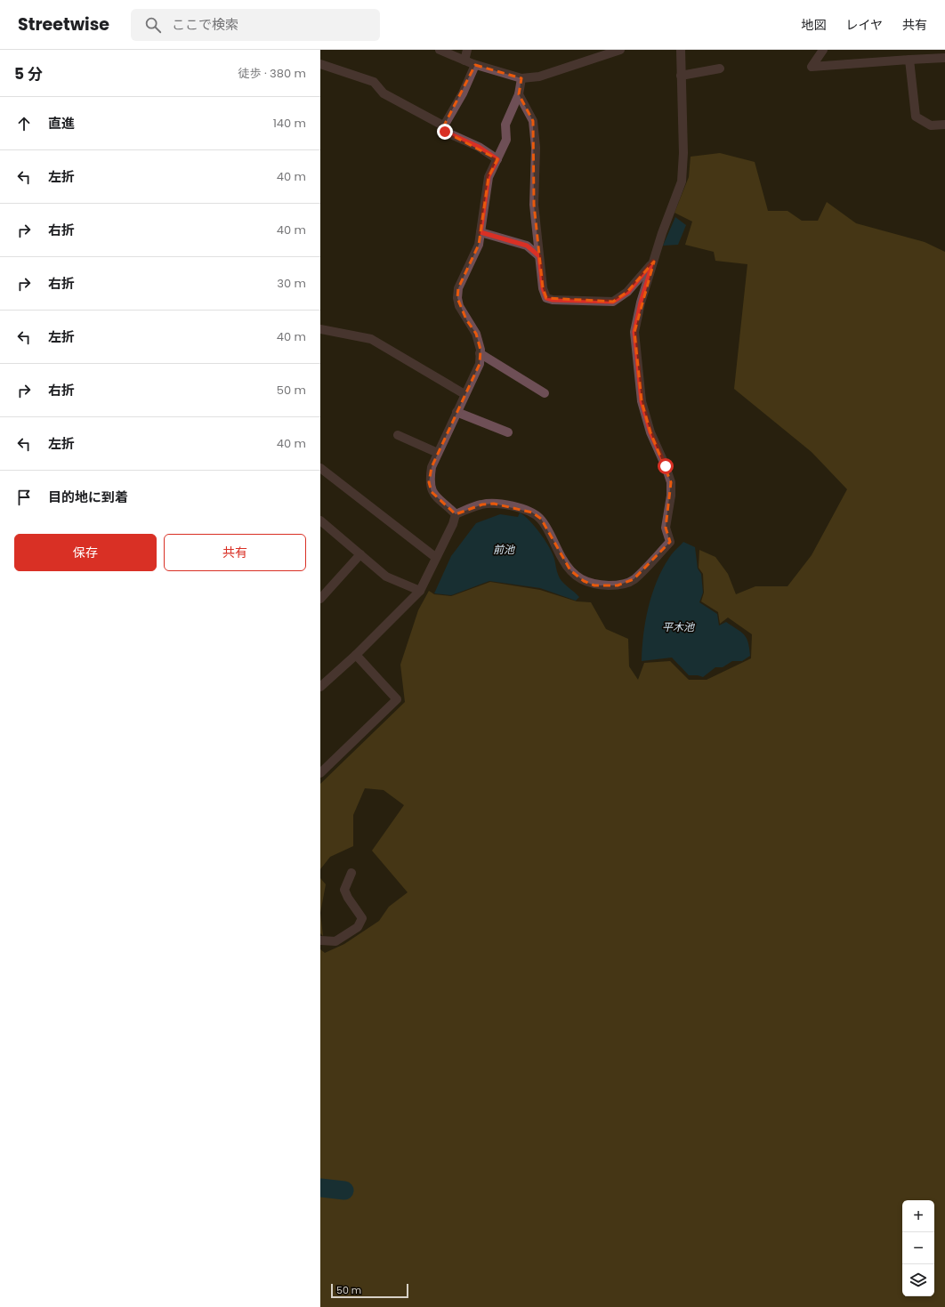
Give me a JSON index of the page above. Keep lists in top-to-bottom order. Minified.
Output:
{"water":["前池","平木池"],"scale_bar":"50 m","page":{"header":"Streetwise","search":"ここで検索","nav":["地図","レイヤ","共有"],"heading":["5 分","徒歩 · 380 m"],"list":[["直進","140 m"],["左折","40 m"],["右折","40 m"],["右折","30 m"],["左折","40 m"],["右折","50 m"],["左折","40 m"],"目的地に到着"],"buttons":["保存","共有"],"map_buttons":["+","−"],"scale":"50 m"}}
